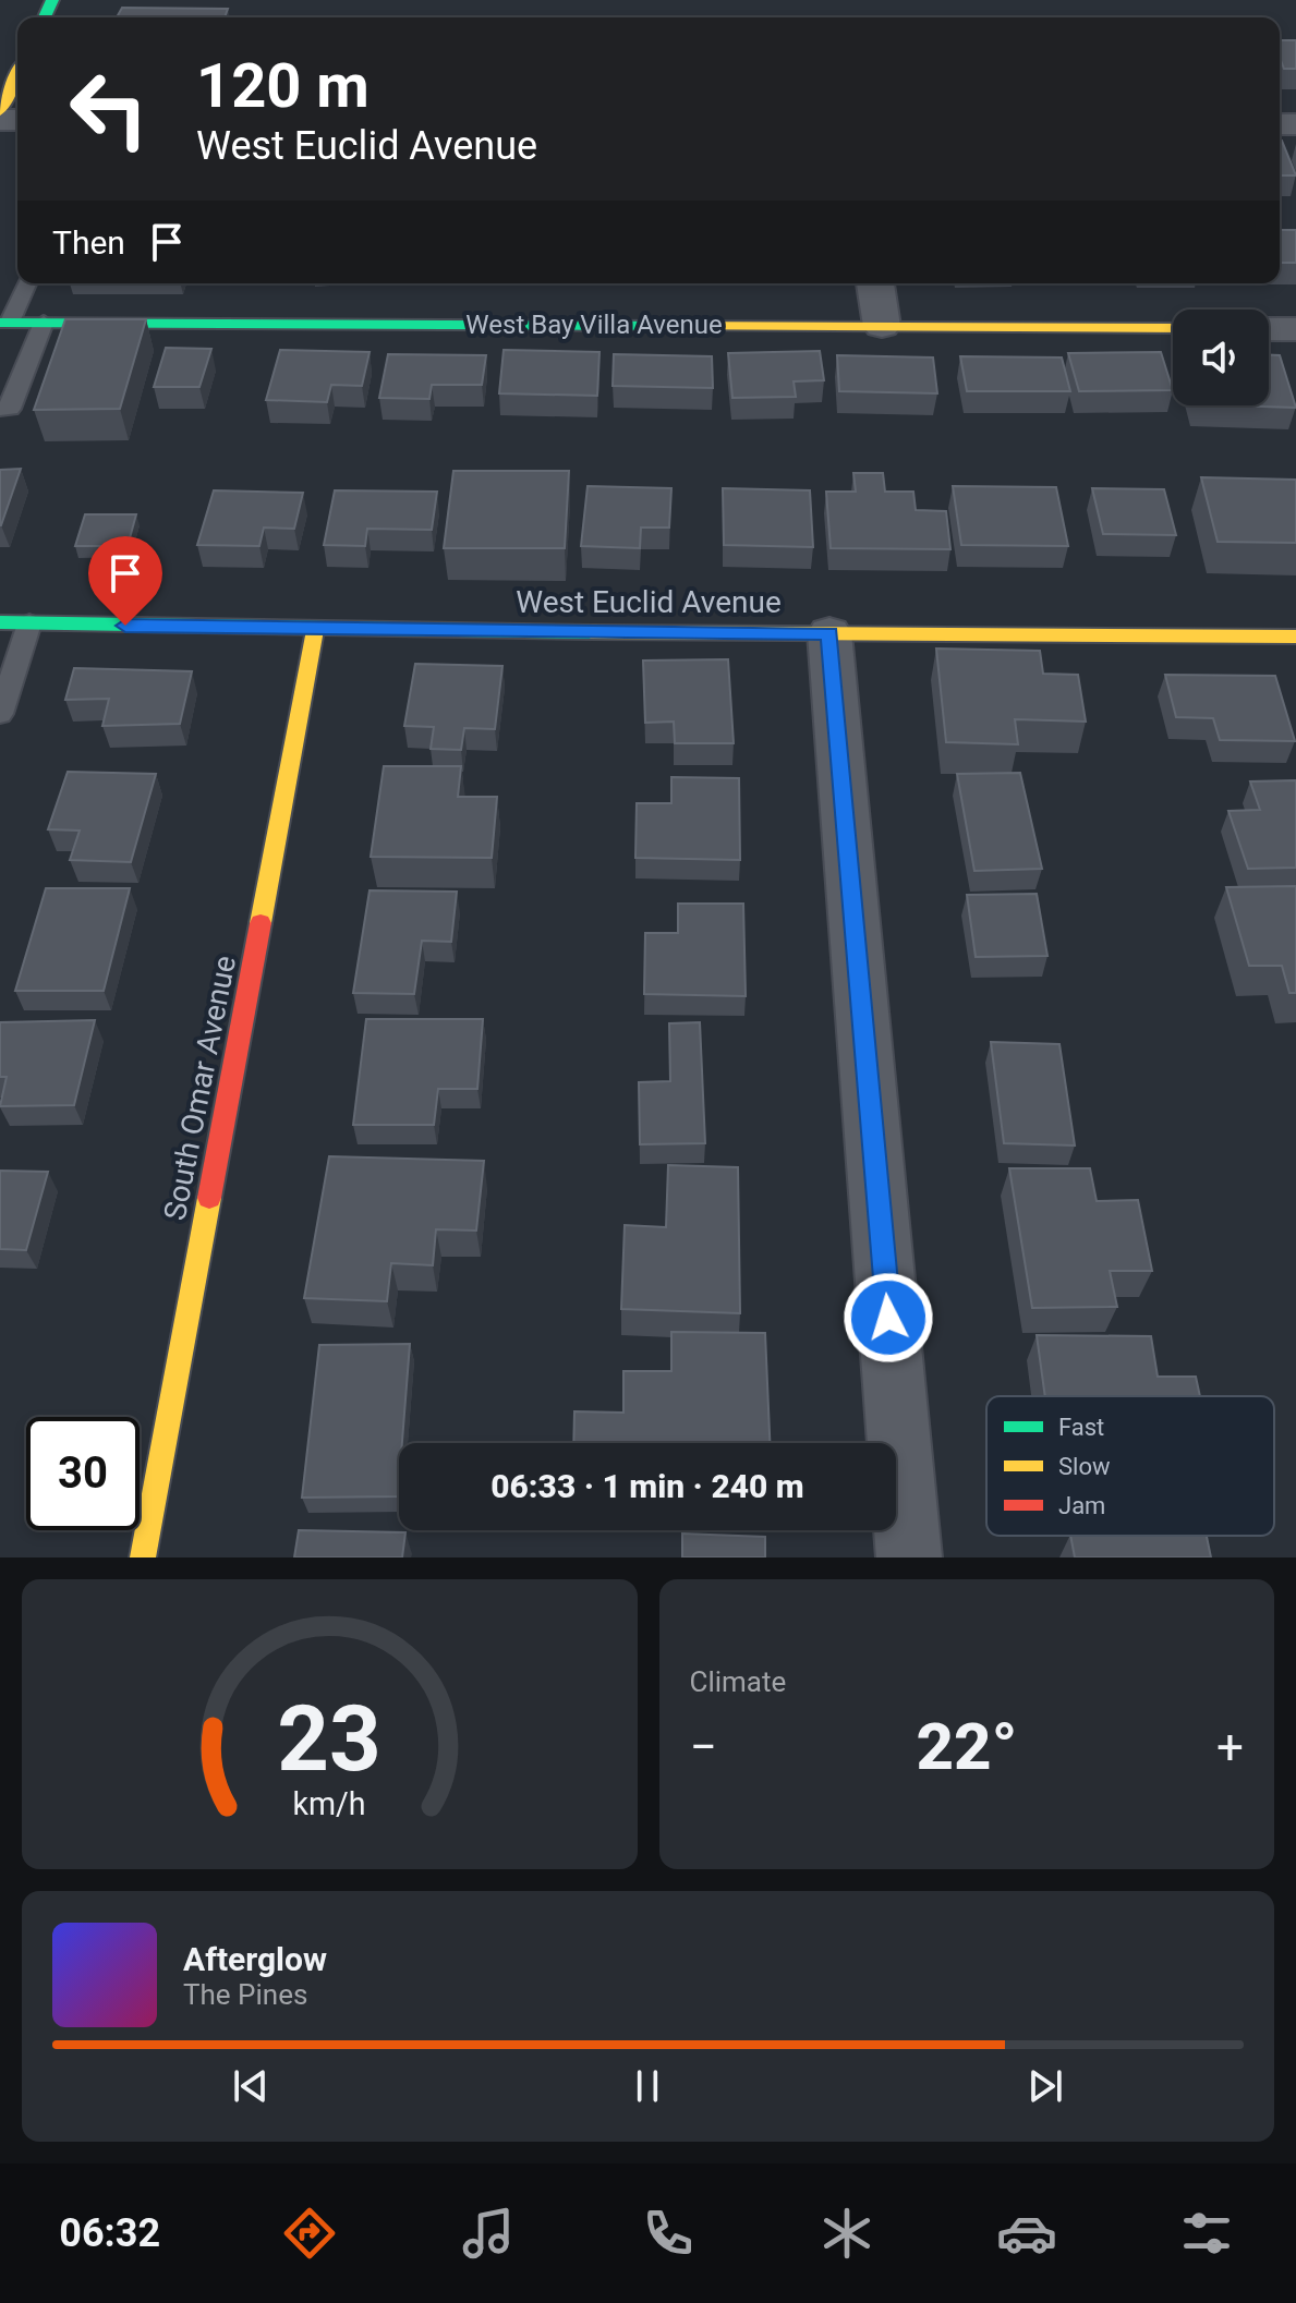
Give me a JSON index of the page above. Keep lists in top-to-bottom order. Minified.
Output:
{"streets":{"street":["West Bay Villa Avenue","West Euclid Avenue","South Omar Avenue"]},"crossings":[["West Euclid Avenue","South Omar Avenue"]],"legend":["Fast","Slow","Jam"],"page":{"turn":["120 m","West Euclid Avenue"],"then":"Then","limit":"30","trip":"06:33 · 1 min · 240 m","tile":"Climate","heat":["−","22°","+"],"song":["Afterglow","The Pines"],"tabs":"06:32","gauge":["23","km/h"]}}
